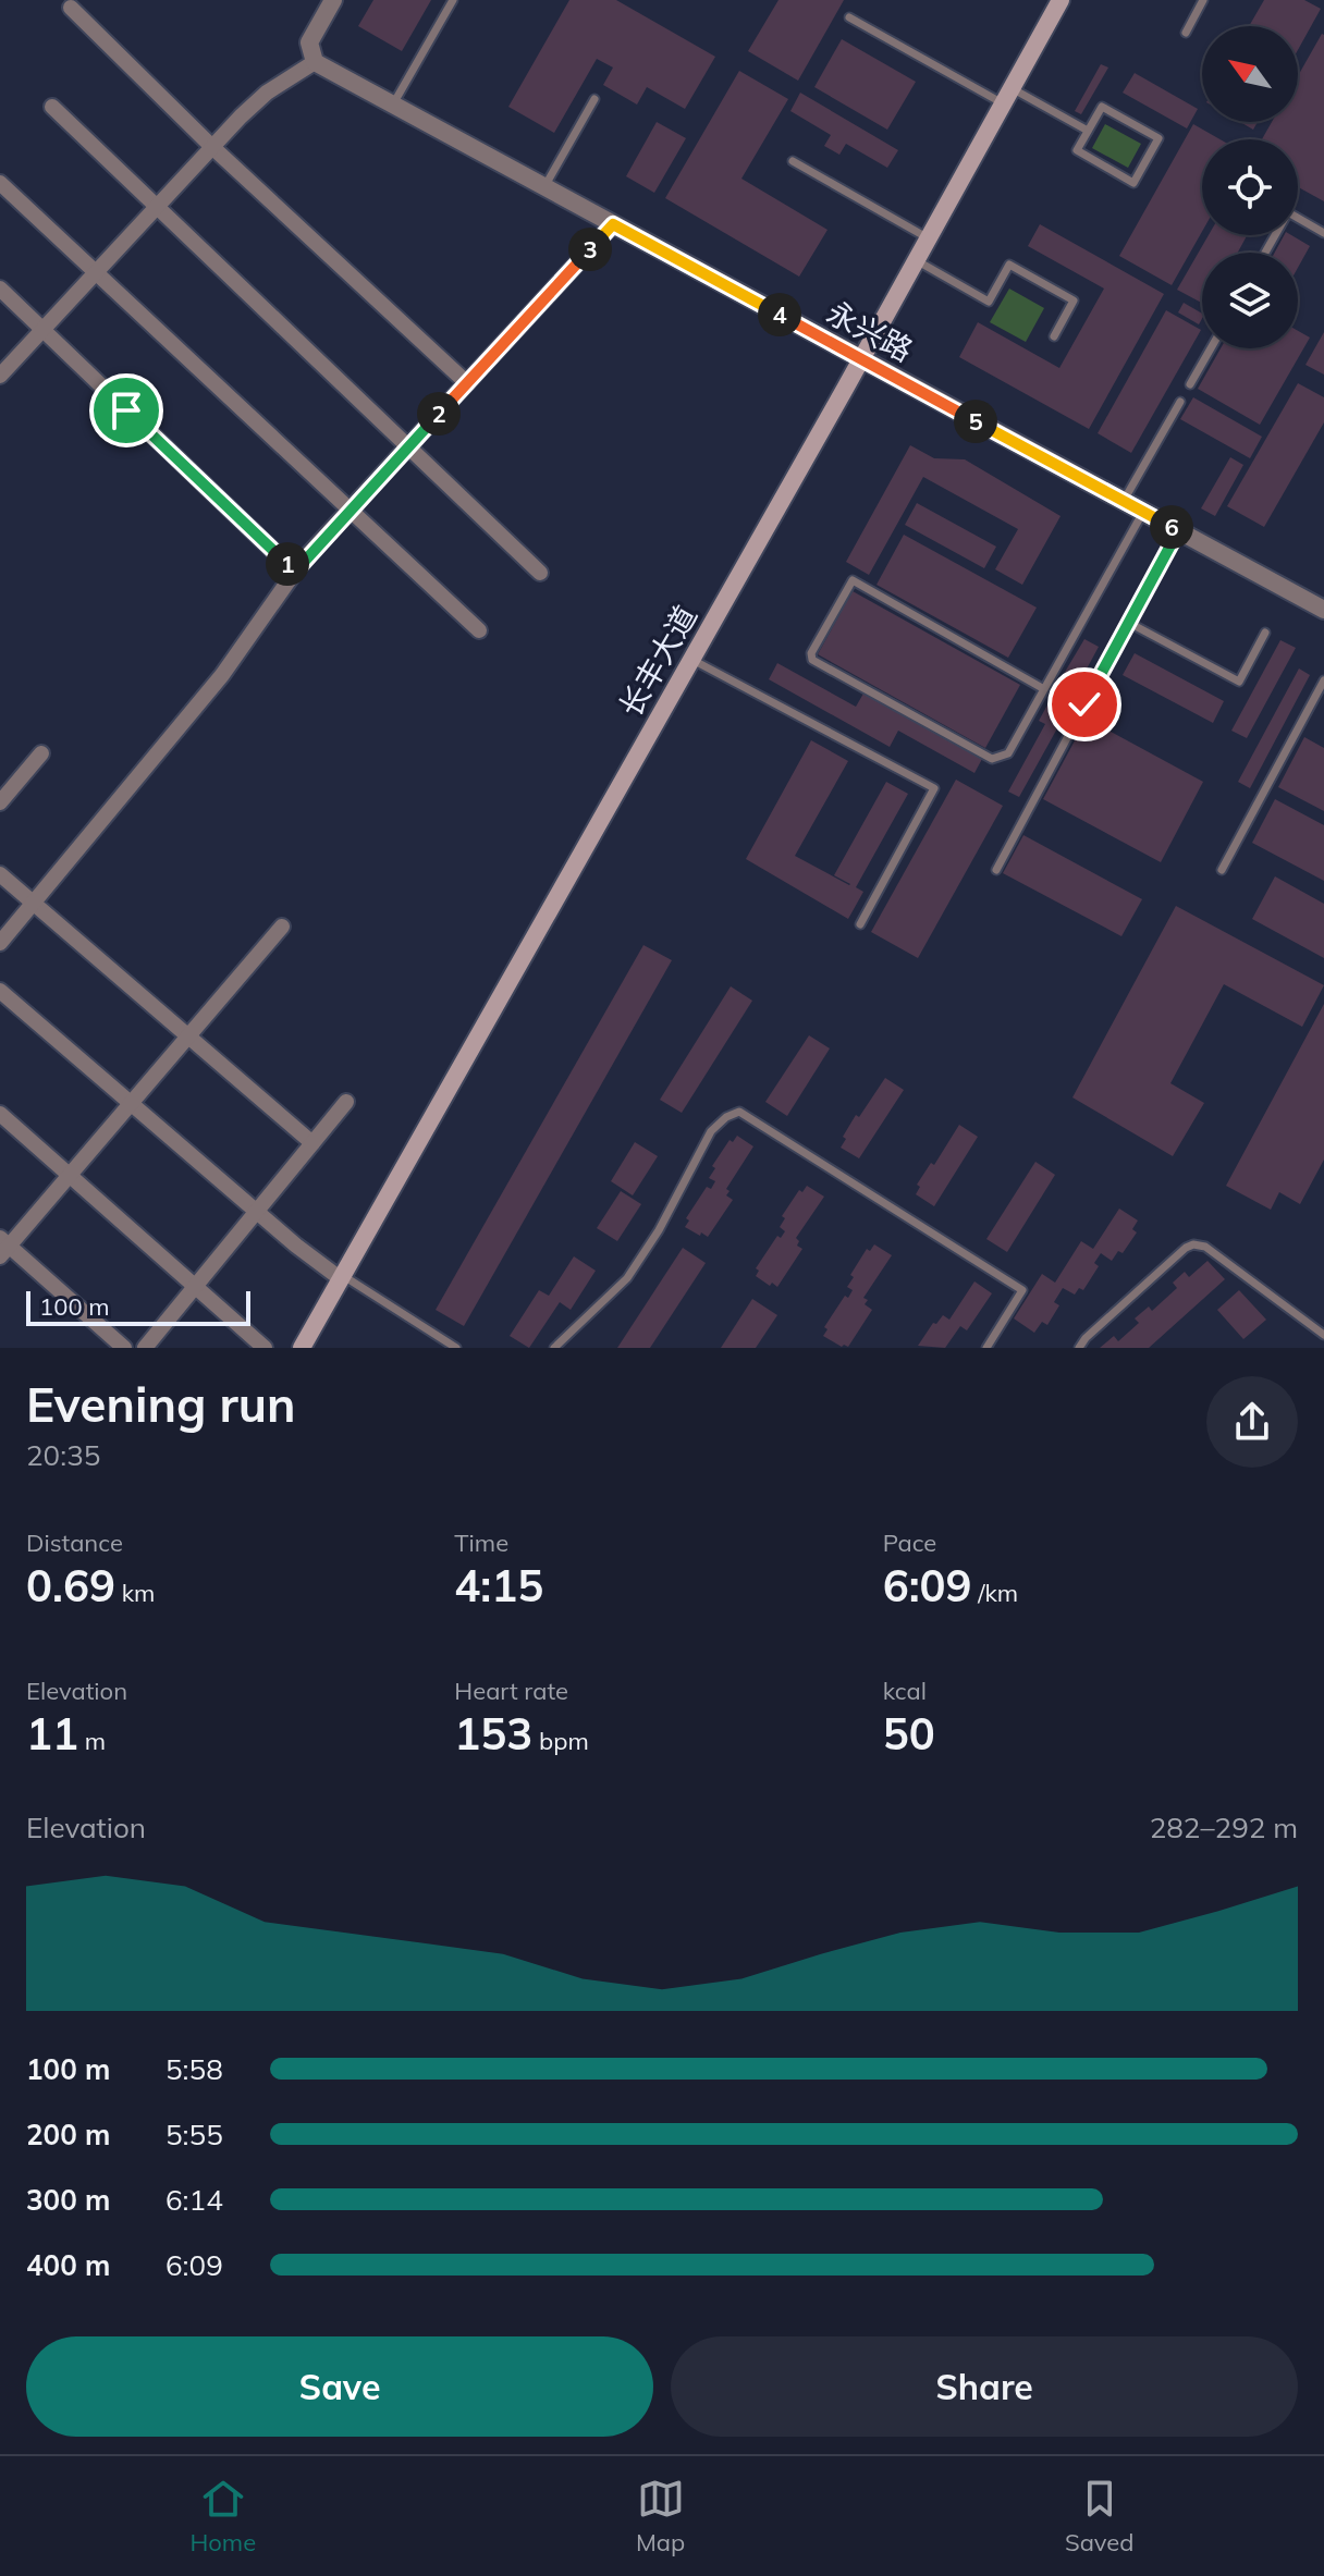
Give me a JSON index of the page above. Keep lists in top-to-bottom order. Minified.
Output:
{"streets":{"main road":["长丰大道"],"street":["永兴路"]},"crossings":[["永兴路","长丰大道"]],"scale_bar":"100 m","north":"top left","page":{"pins":["3","4","2","5","6","1"],"scale":"100 m","heading":["Evening run","20:35"],"stats":[["Distance","0.69 km"],["Time","4:15"],["Pace","6:09 /km"],["Elevation","11 m"],["Heart rate","153 bpm"],["kcal","50"]],"chart":["Elevation","282–292 m"],"list":[{"name":"100 m","note":"5:58"},{"name":"200 m","note":"5:55"},{"name":"300 m","note":"6:14"},{"name":"400 m","note":"6:09"}],"buttons":["Save","Share"],"tabs":["Home","Map","Saved"]}}
